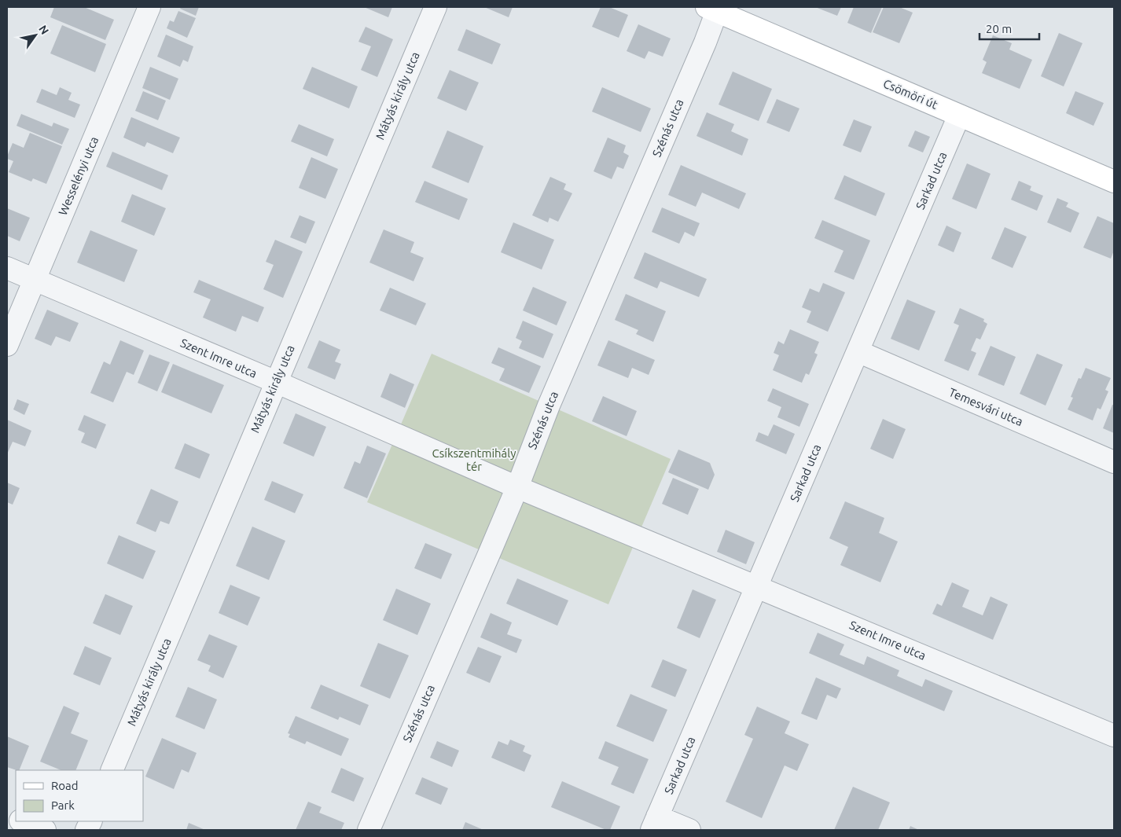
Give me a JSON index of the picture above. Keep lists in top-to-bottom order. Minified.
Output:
{"streets":{"main road":["Csömöri út"],"street":["Mátyás király utca","Szénás utca","Wesselényi utca","Sarkad utca","Szent Imre utca","Temesvári utca"]},"crossings":[["Csömöri út","Szénás utca"],["Csömöri út","Sarkad utca"],["Mátyás király utca","Szent Imre utca"],["Szénás utca","Szent Imre utca"],["Wesselényi utca","Szent Imre utca"],["Sarkad utca","Szent Imre utca"],["Sarkad utca","Temesvári utca"]],"parks":["Csíkszentmihály tér"],"legend":["Road","Park"],"scale_bar":"20 m","north":"top right"}
